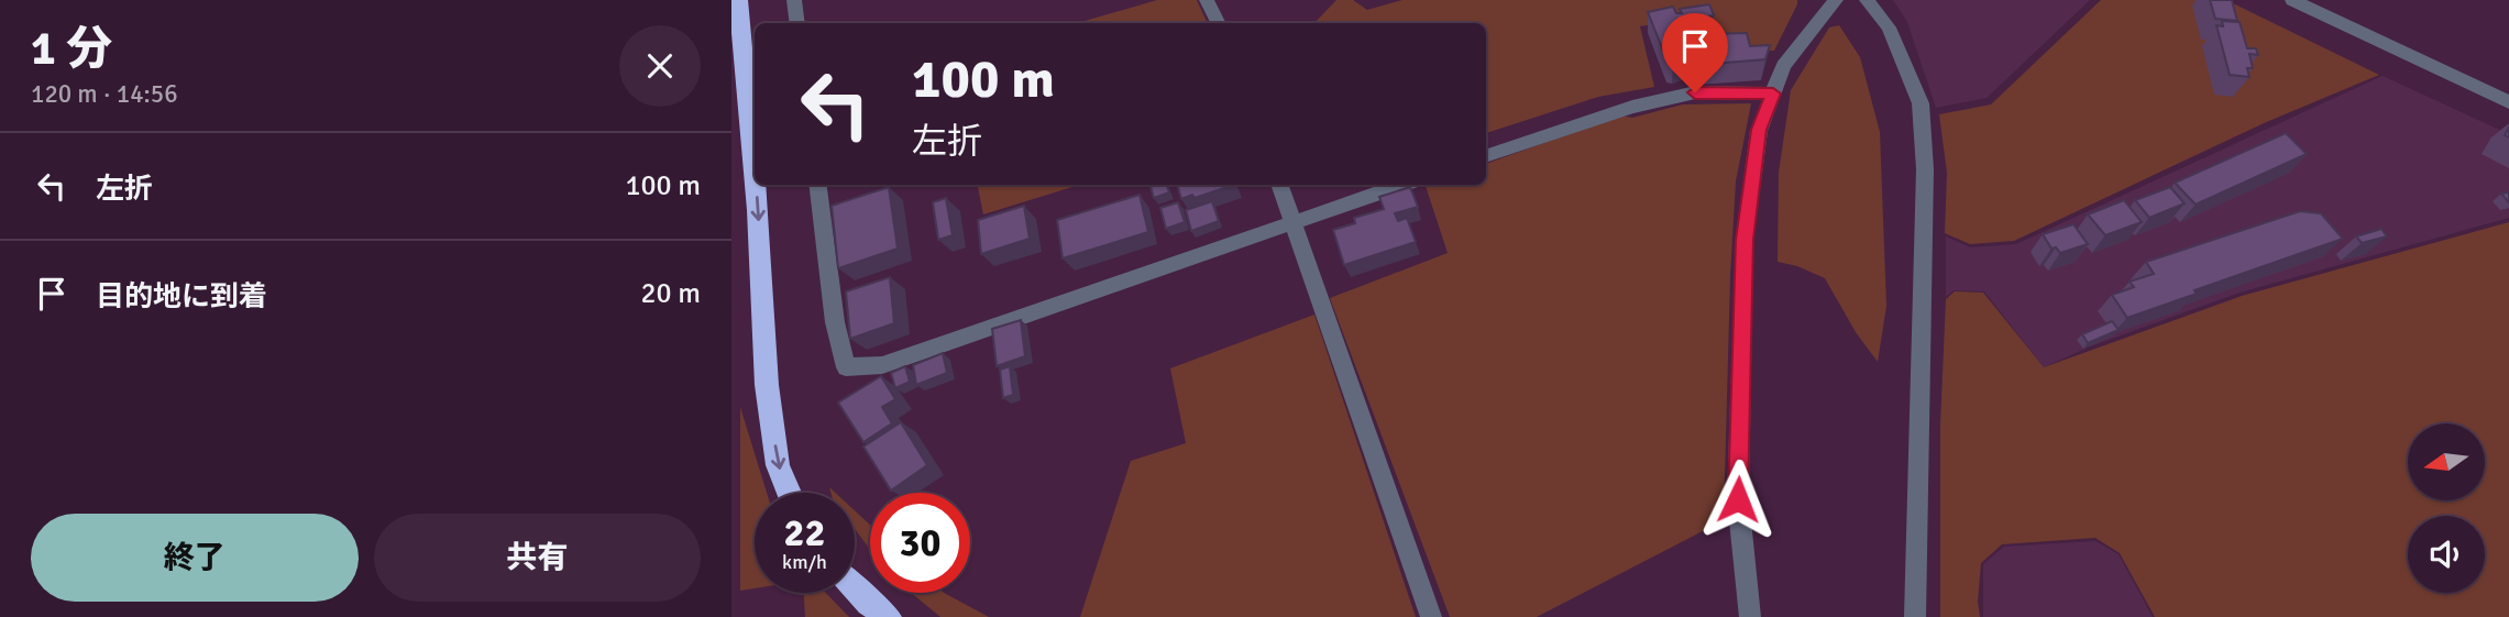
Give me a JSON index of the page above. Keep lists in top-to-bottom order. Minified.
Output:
{"north":"left","page":{"heading":["1 分","120 m · 14:56"],"turn":["100 m","左折"],"list":[{"name":"左折","value":"100 m"},{"name":"目的地に到着","value":"20 m"}],"speed":"22 km/h","limit":"30","buttons":["終了","共有"]}}
